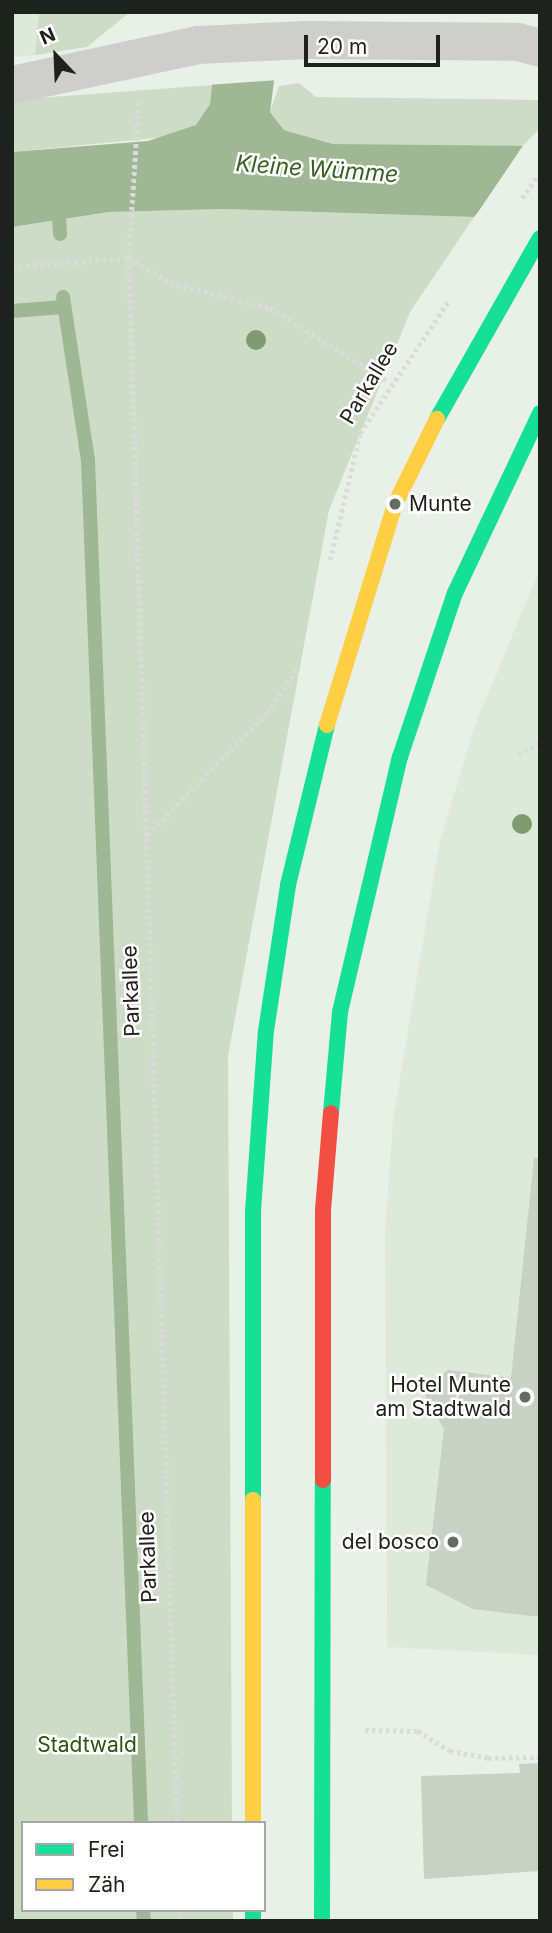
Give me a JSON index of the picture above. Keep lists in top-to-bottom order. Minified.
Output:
{"streets":{"path":["Parkallee"]},"water":["Kleine Wümme"],"parks":["Stadtwald"],"places":["Munte","Hotel Munte am Stadtwald","del bosco"],"legend":["Frei","Zäh"],"scale_bar":"20 m","north":"top left"}
